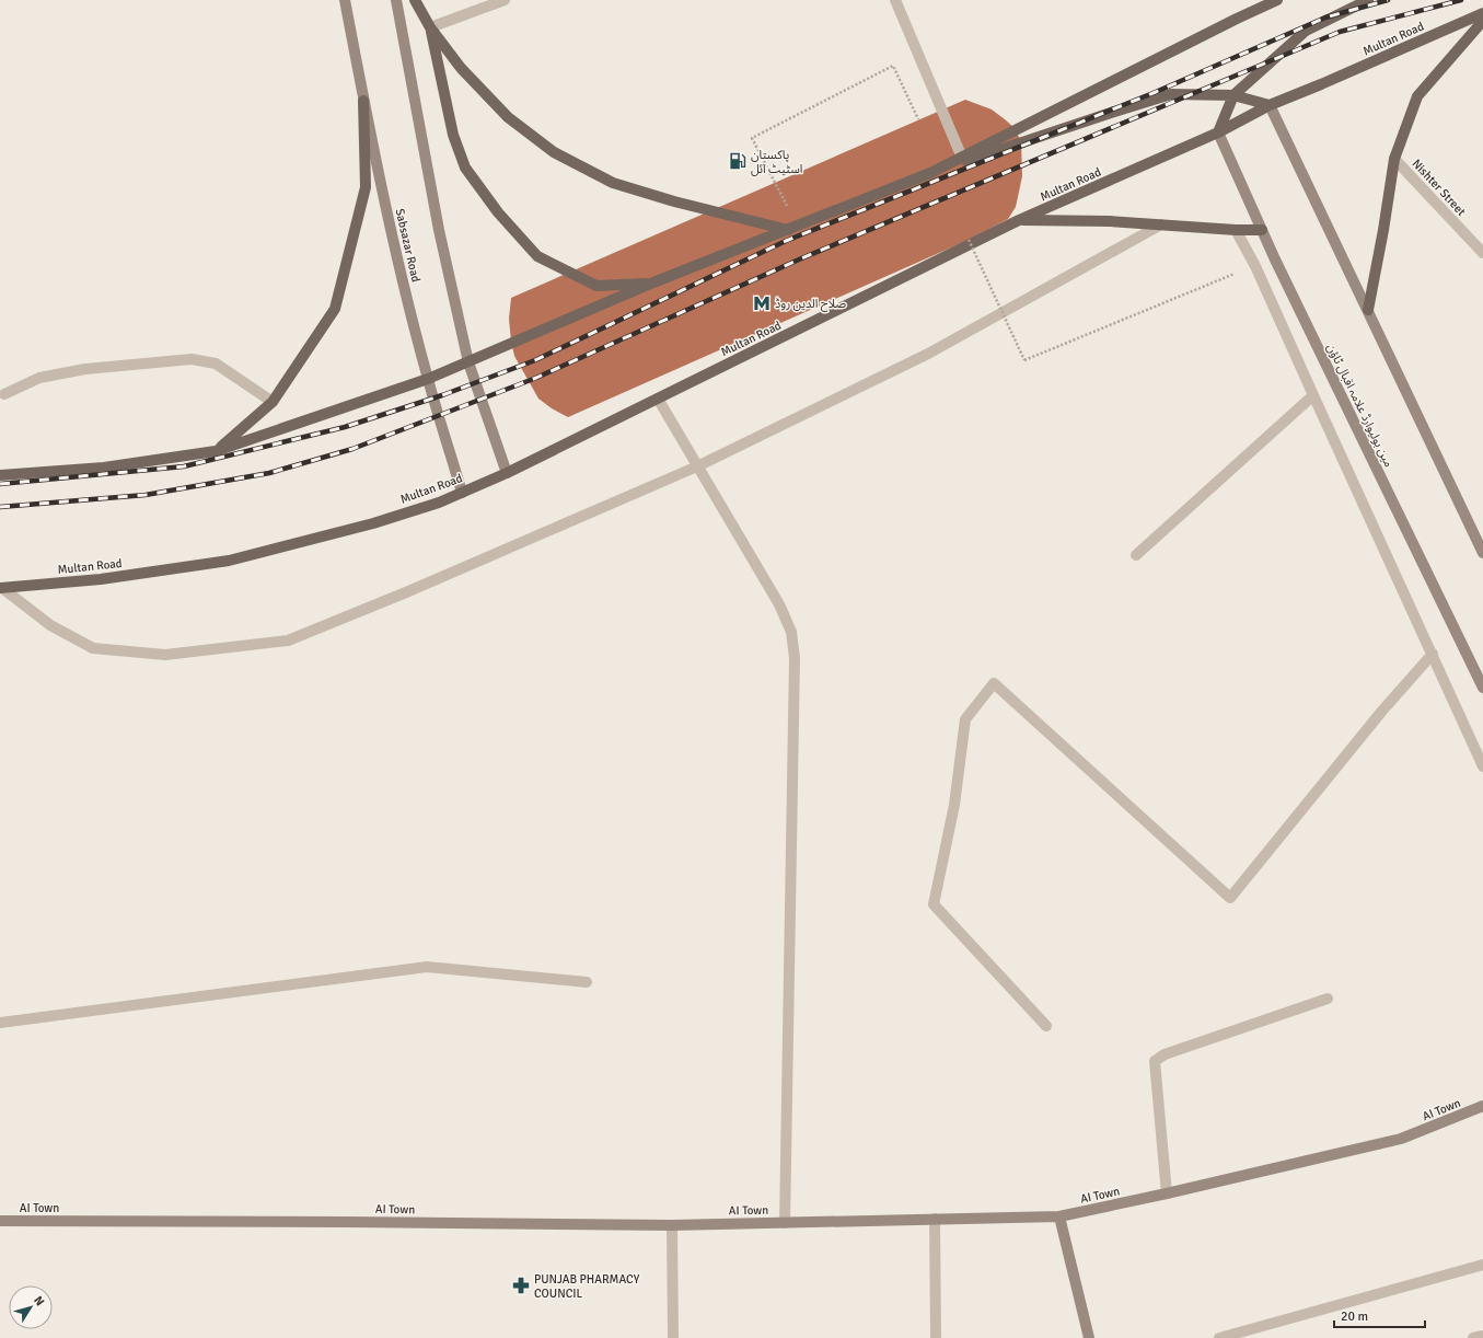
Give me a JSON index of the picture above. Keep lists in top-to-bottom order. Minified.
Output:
{"streets":{"main road":["Multan Road","Sabsazar Road","مین بولیوارڈ علامہ اقبال ٹاؤن","AI Town"],"street":["Nishter Street"]},"crossings":[["Multan Road","Sabsazar Road"],["Multan Road","مین بولیوارڈ علامہ اقبال ٹاؤن"]],"places":{"fuel station":["پاکستان اسٹیٹ آئل"],"metro station":["صلاح الدین روڈ"],"pharmacy":["PUNJAB PHARMACY COUNCIL"]},"scale_bar":"20 m","north":"top right"}
